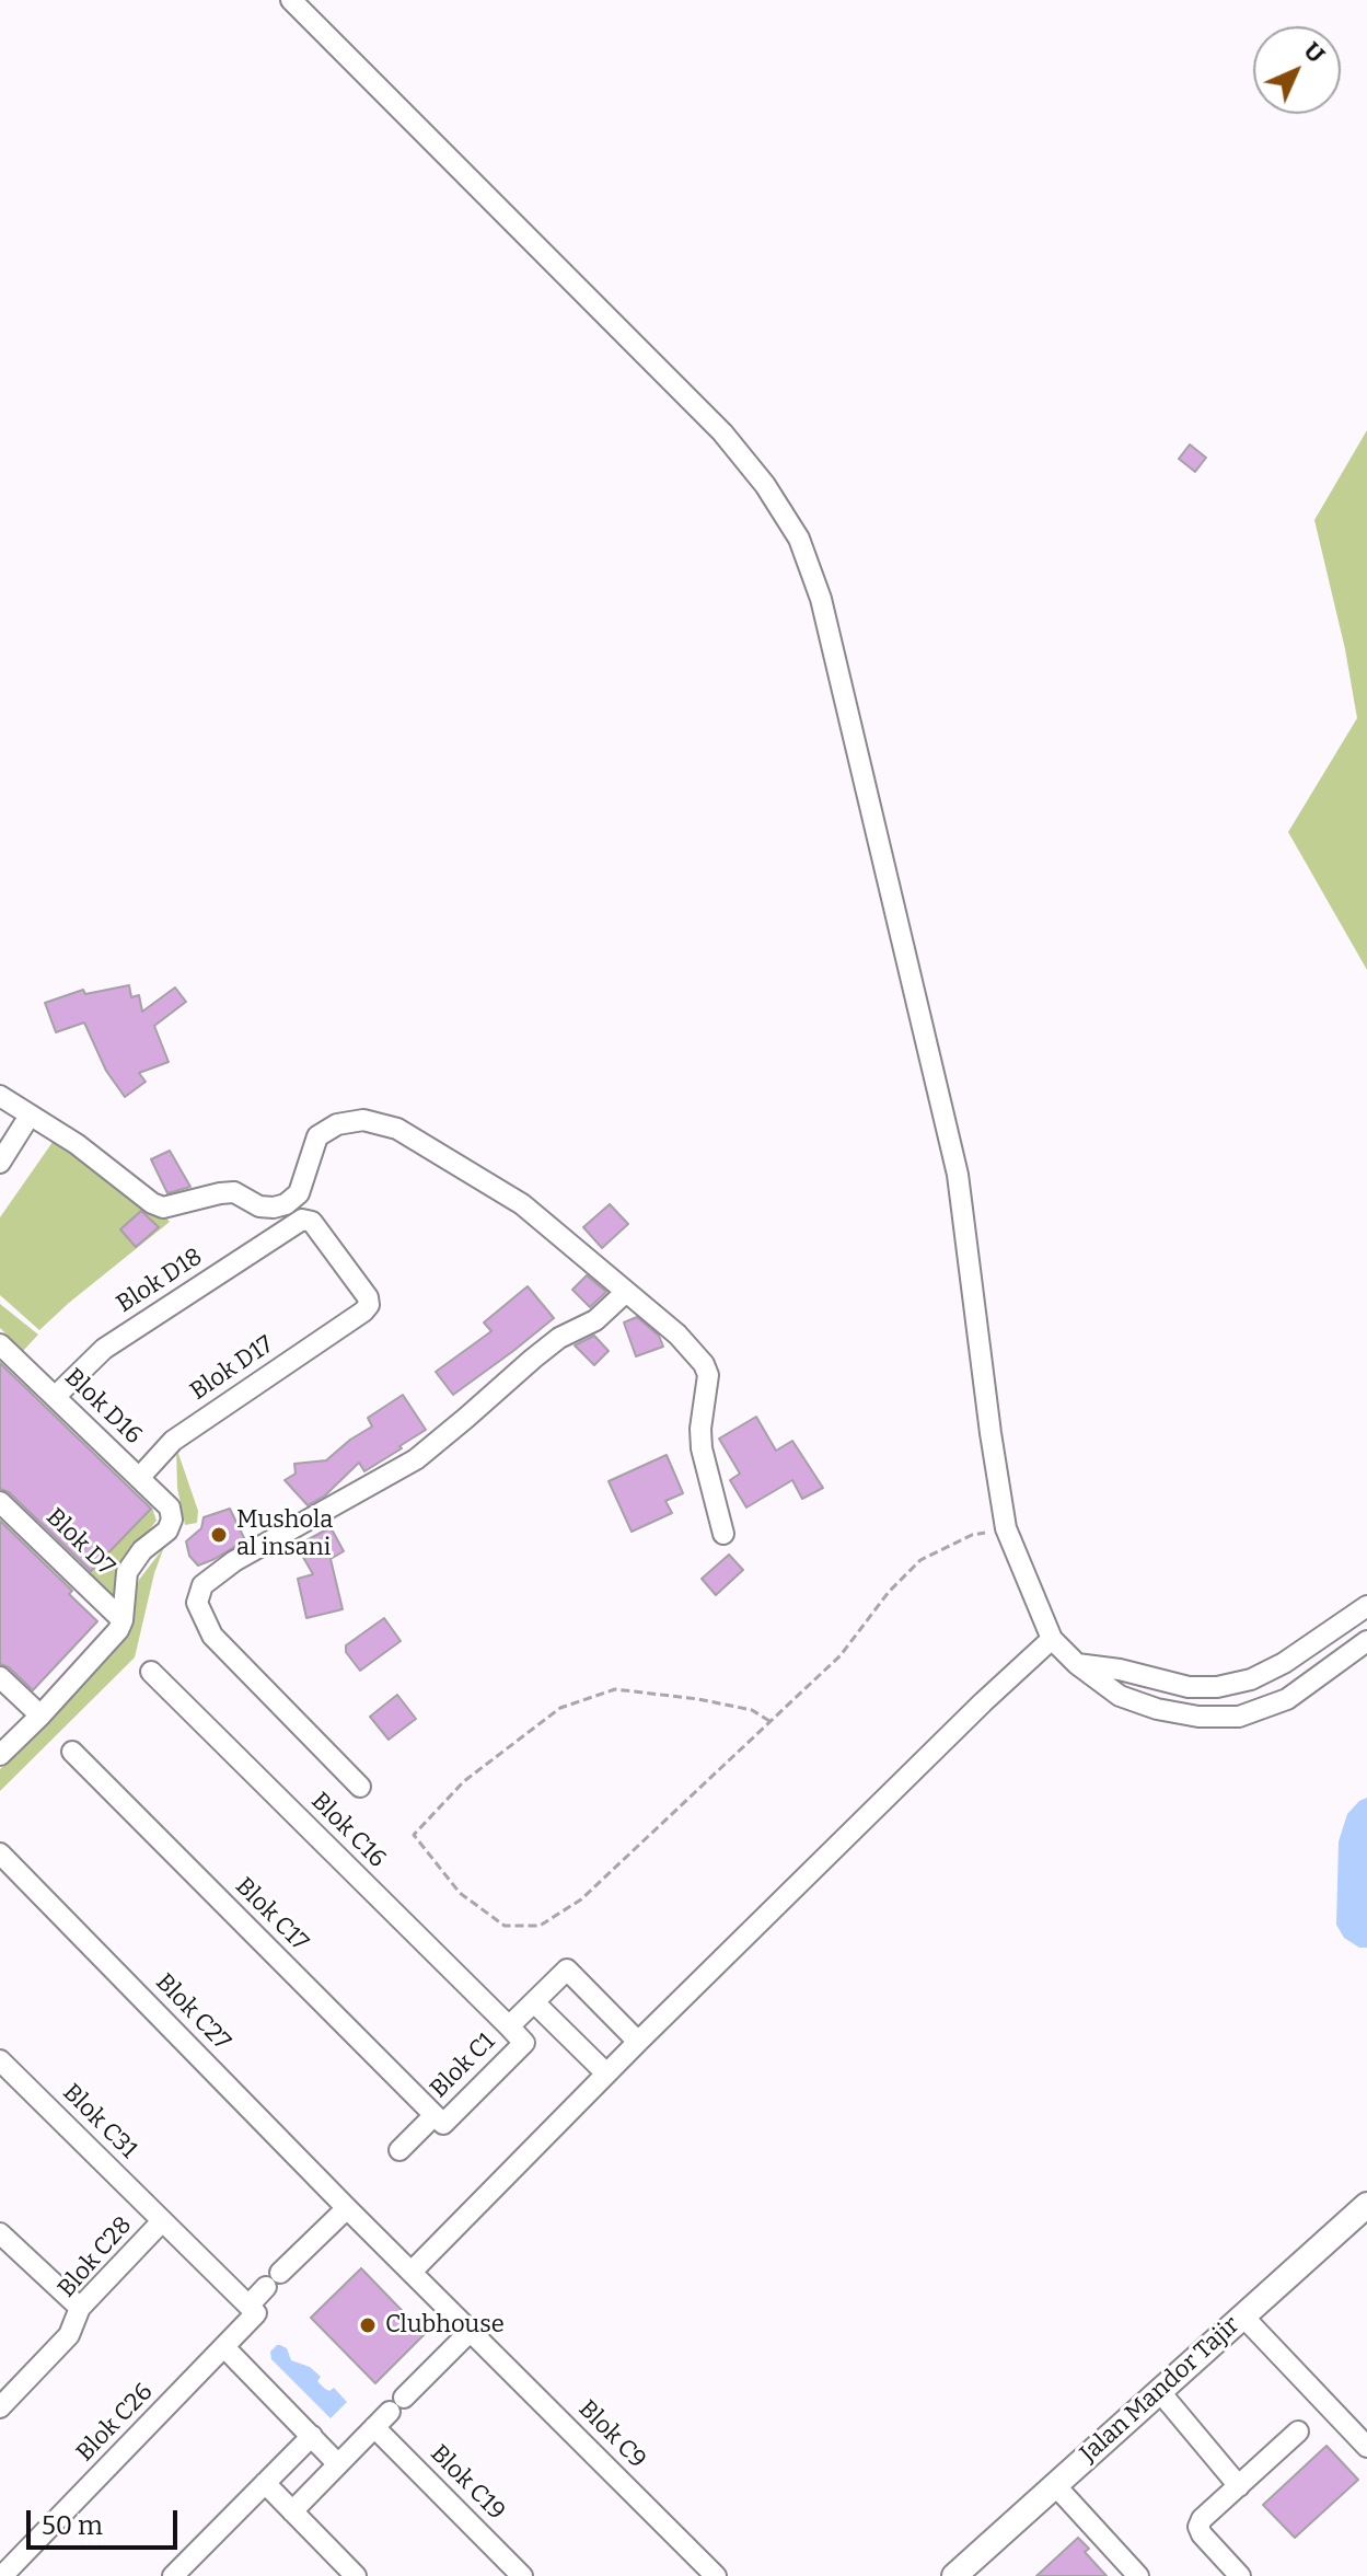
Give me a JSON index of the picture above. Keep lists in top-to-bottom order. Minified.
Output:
{"streets":{"street":["Blok D18","Blok D17","Blok D16","Blok D7","Blok C16","Blok C17","Blok C27","Blok C1","Blok C31","Blok C28","Jalan Mandor Tajir","Blok C26","Blok C9","Blok C19"]},"crossings":[["Blok D18","Blok D17"],["Blok D18","Blok D16"],["Blok D17","Blok D16"],["Blok D16","Blok D7"],["Blok C16","Blok C1"],["Blok C17","Blok C1"],["Blok C27","Blok C9"],["Blok C31","Blok C28"],["Blok C31","Blok C26"]],"places":["Mushola al insani","Clubhouse"],"scale_bar":"50 m","north":"top right"}
